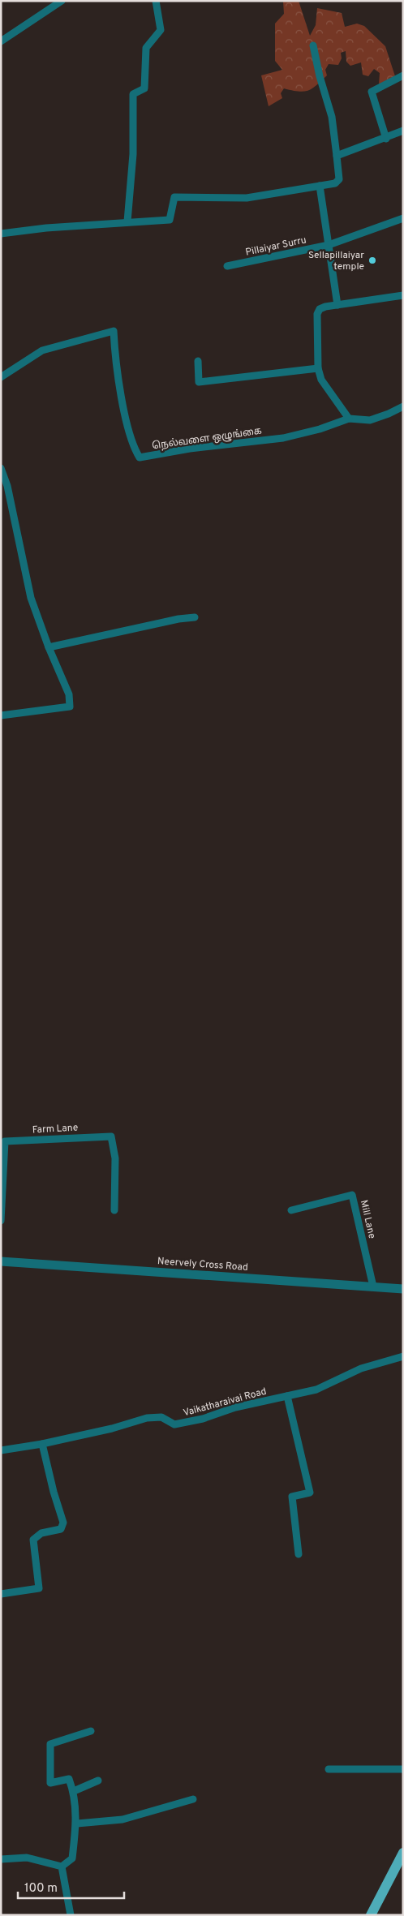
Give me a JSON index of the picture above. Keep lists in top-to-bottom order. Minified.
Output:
{"streets":{"street":["Pillaiyar Surru","நெல்வளை ஒழுங்கை","Farm Lane","Mill Lane","Neervely Cross Road","Vaikatharaivai Road"]},"crossings":[["Mill Lane","Neervely Cross Road"]],"places":["Sellapillaiyar temple"],"scale_bar":"100 m"}
